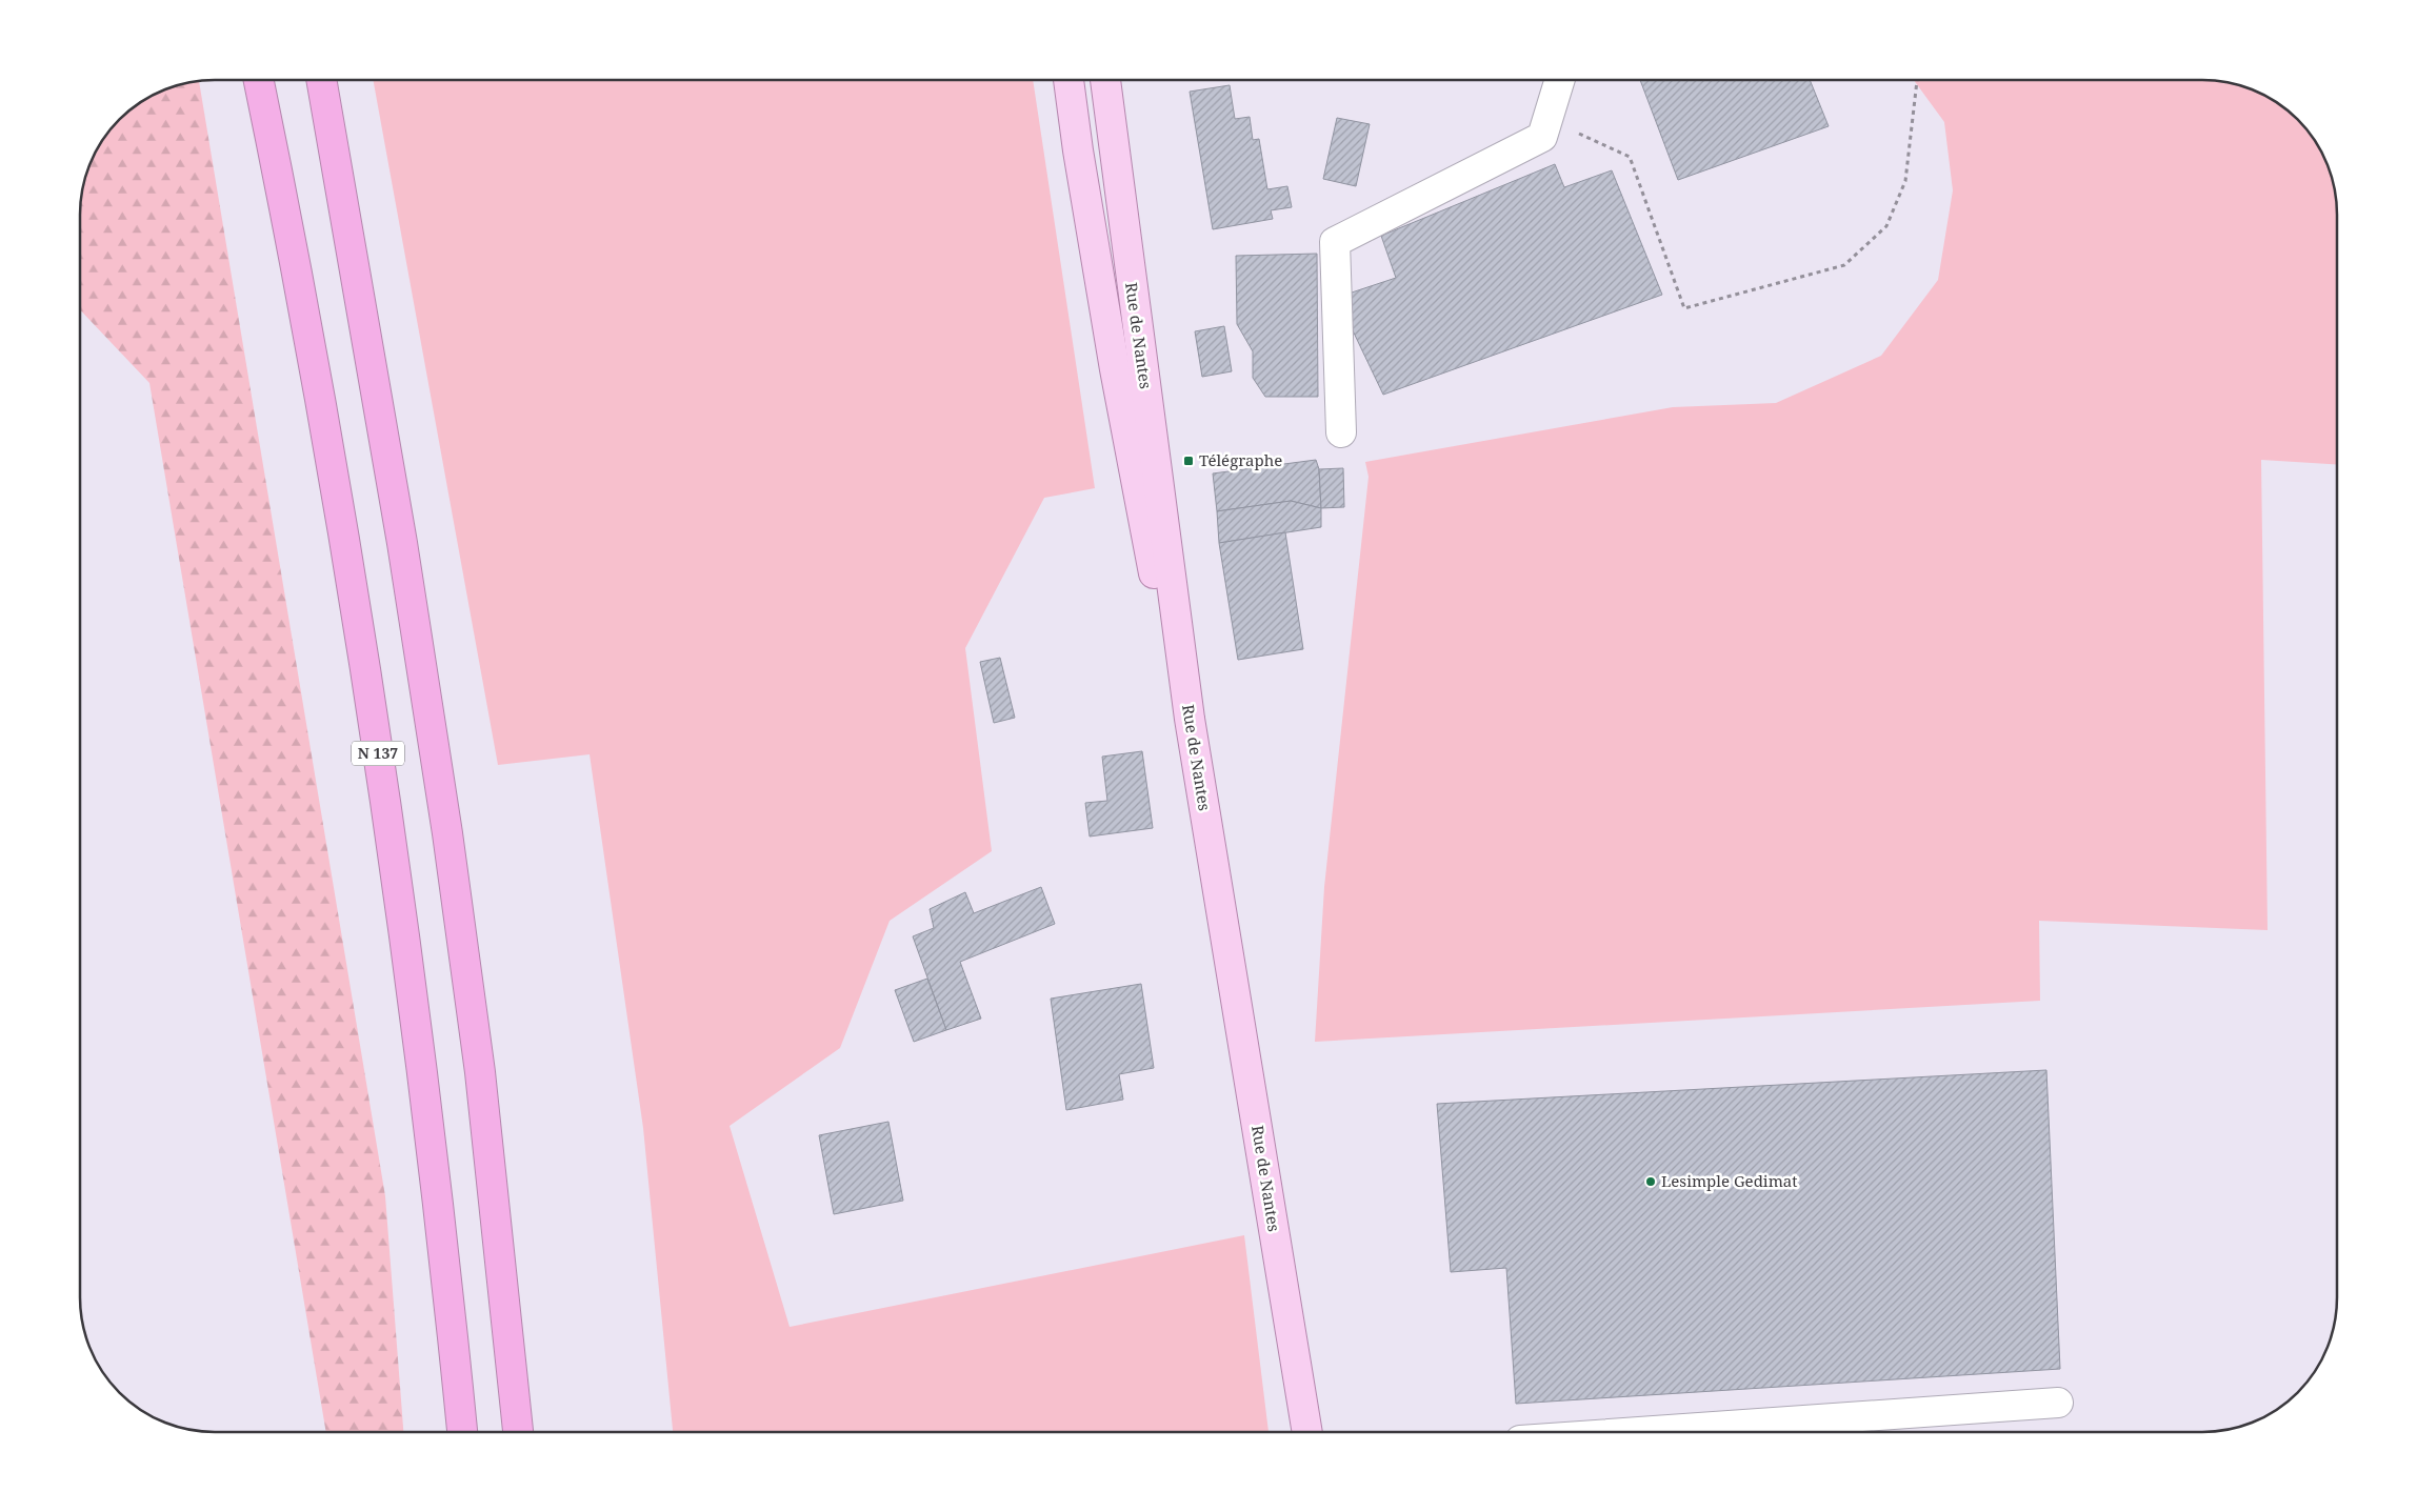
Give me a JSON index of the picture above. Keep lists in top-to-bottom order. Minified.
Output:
{"streets":{"highway":["N 137"],"main road":["Rue de Nantes"]},"places":{"transit":["Télégraphe"],"other":["Lesimple Gedimat"]}}
